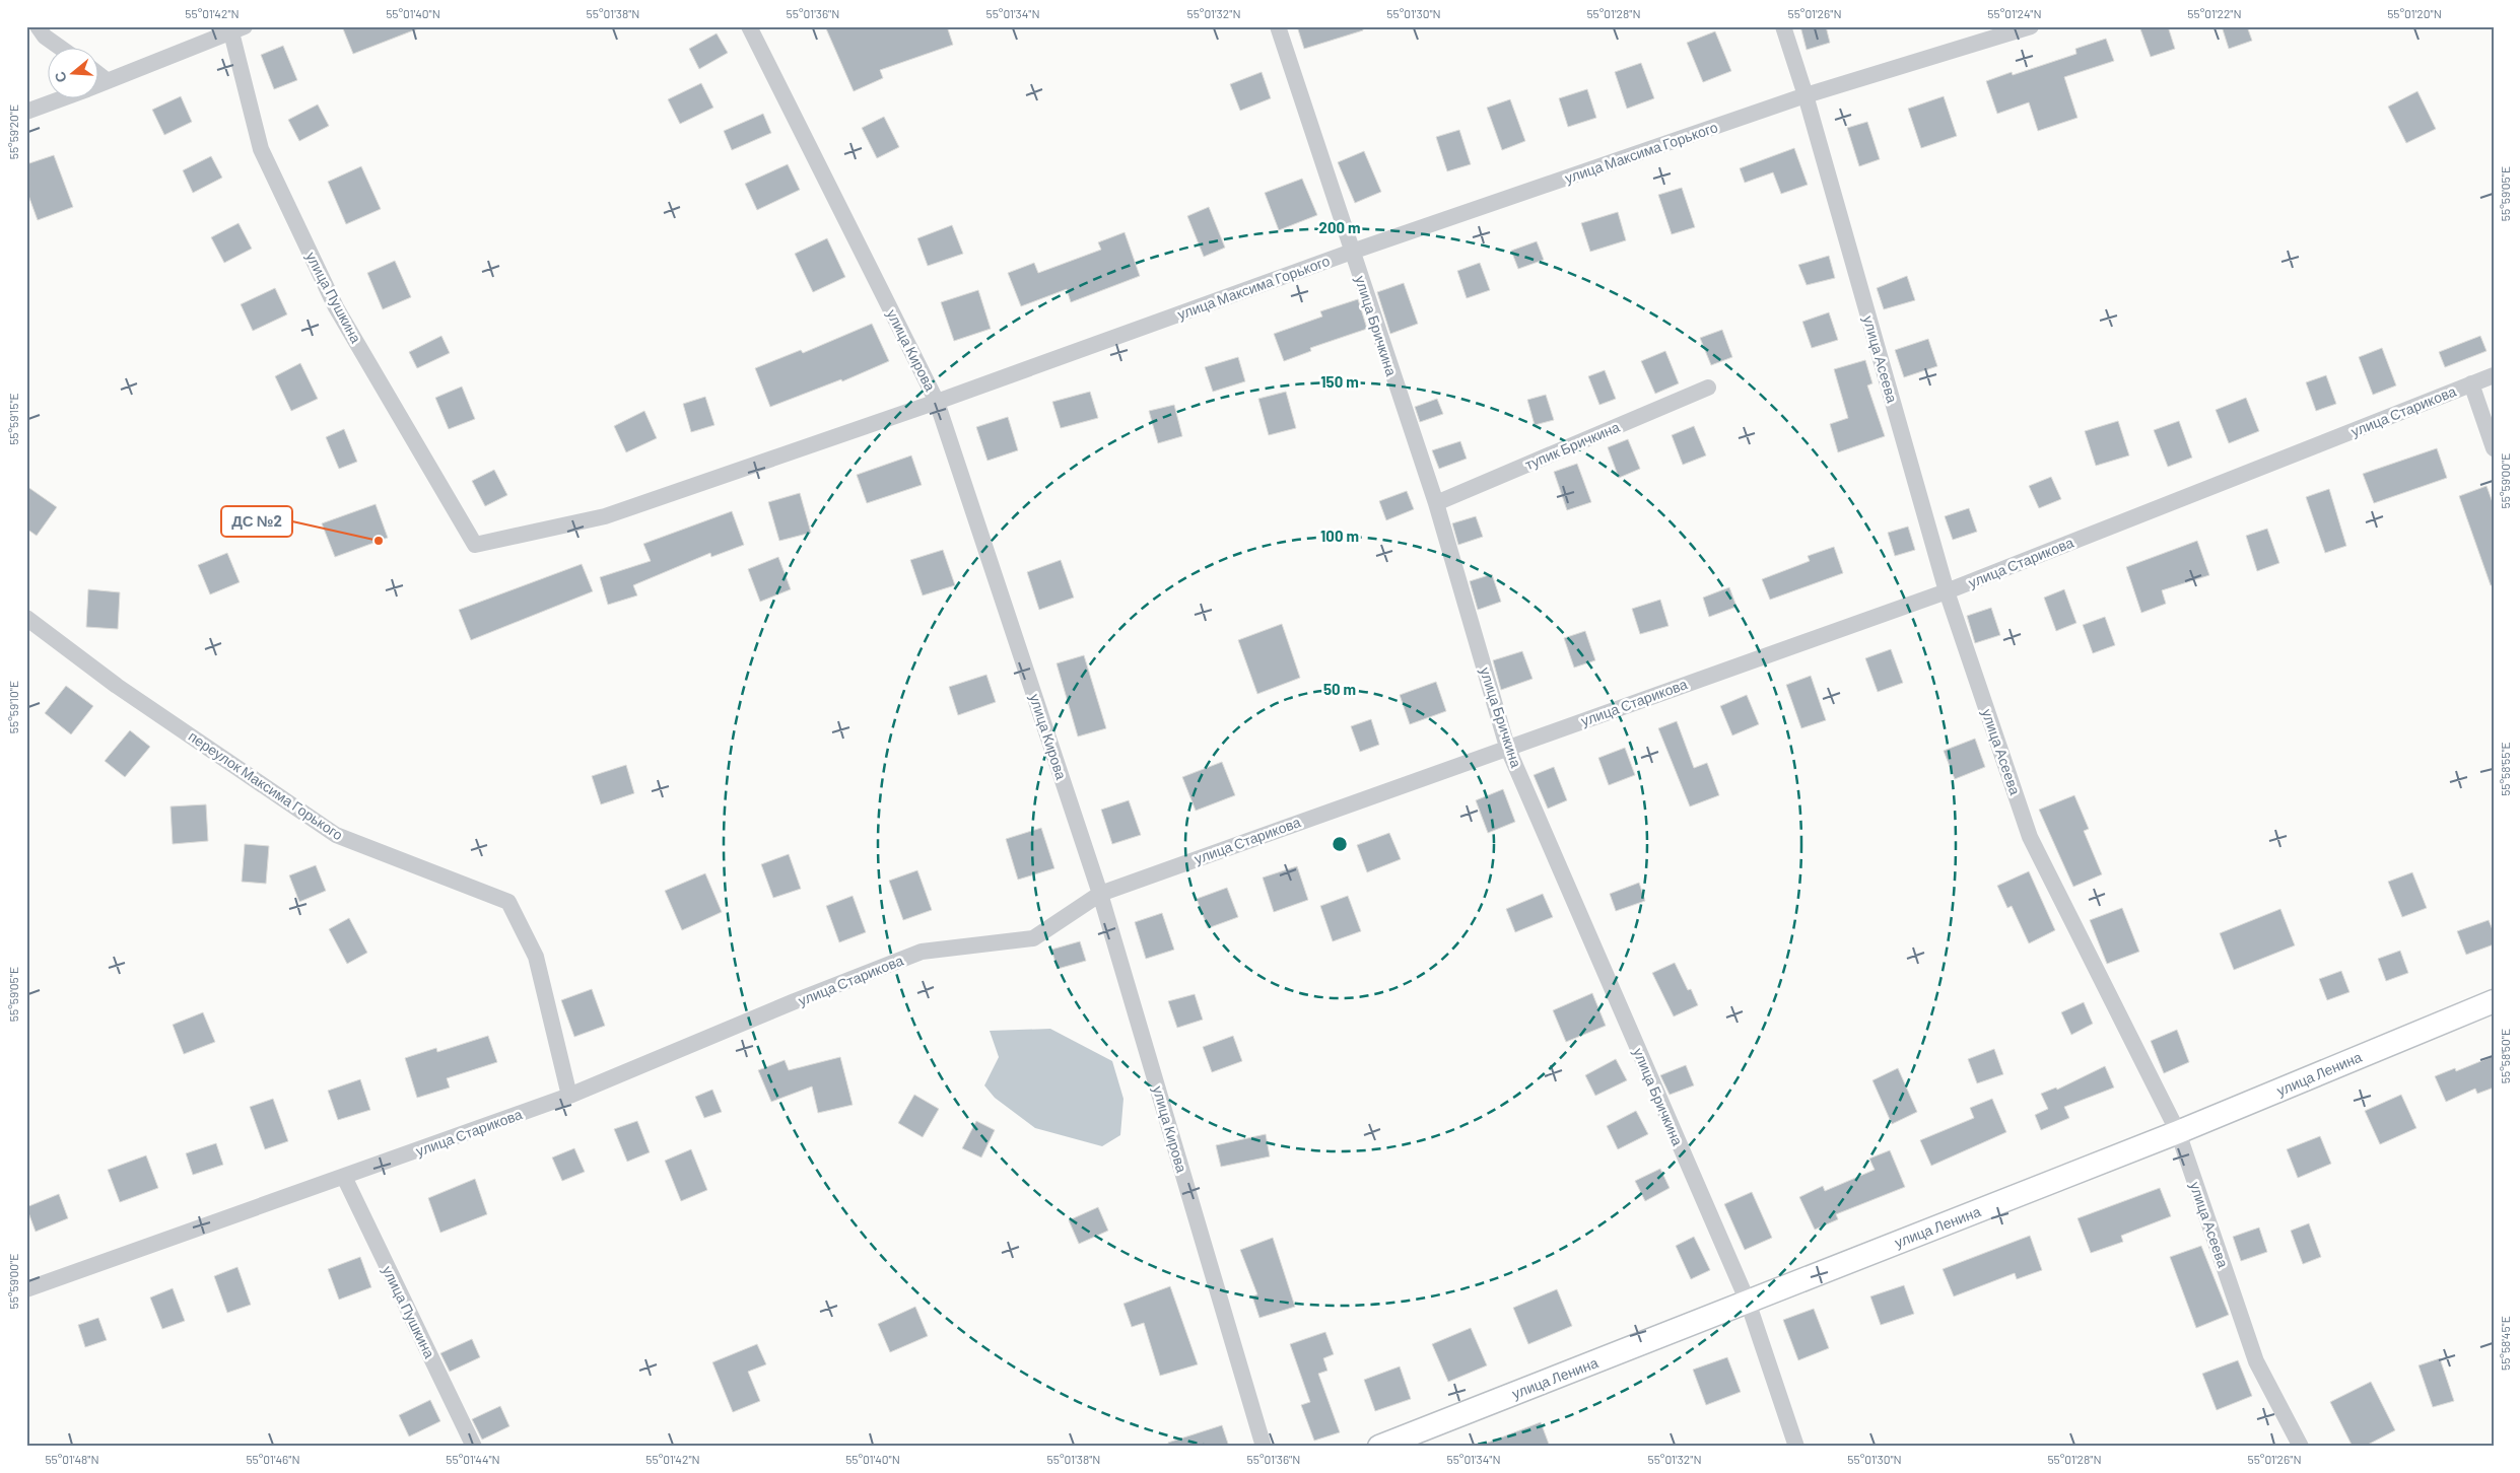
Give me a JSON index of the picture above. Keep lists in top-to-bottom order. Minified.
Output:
{"streets":{"street":["улица Максима Горького","улица Пушкина","улица Бричкина","улица Кирова","улица Асеева","улица Старикова","тупик Бричкина","переулок Максима Горького","улица Ленина"]},"crossings":[["улица Максима Горького","улица Пушкина"],["улица Максима Горького","улица Бричкина"],["улица Максима Горького","улица Кирова"],["улица Максима Горького","улица Асеева"],["улица Пушкина","улица Старикова"],["улица Бричкина","улица Старикова"],["улица Бричкина","тупик Бричкина"],["улица Бричкина","улица Ленина"],["улица Кирова","улица Старикова"],["улица Асеева","улица Старикова"],["улица Асеева","улица Ленина"],["улица Старикова","переулок Максима Горького"]],"places":["ДС №2"],"north":"left","coordinates":["55°01'42\"N","55°01'40\"N","55°01'38\"N","55°01'36\"N","55°01'34\"N","55°01'32\"N","55°01'30\"N","55°01'28\"N","55°01'26\"N","55°01'24\"N","55°01'22\"N","55°01'20\"N","55°59'20\"E","55°59'05\"E","55°59'15\"E","55°59'00\"E","55°59'10\"E","55°58'55\"E","55°58'50\"E","55°58'45\"E","55°01'48\"N","55°01'46\"N","55°01'44\"N"],"rings":["200 m","150 m","100 m","50 m"]}
